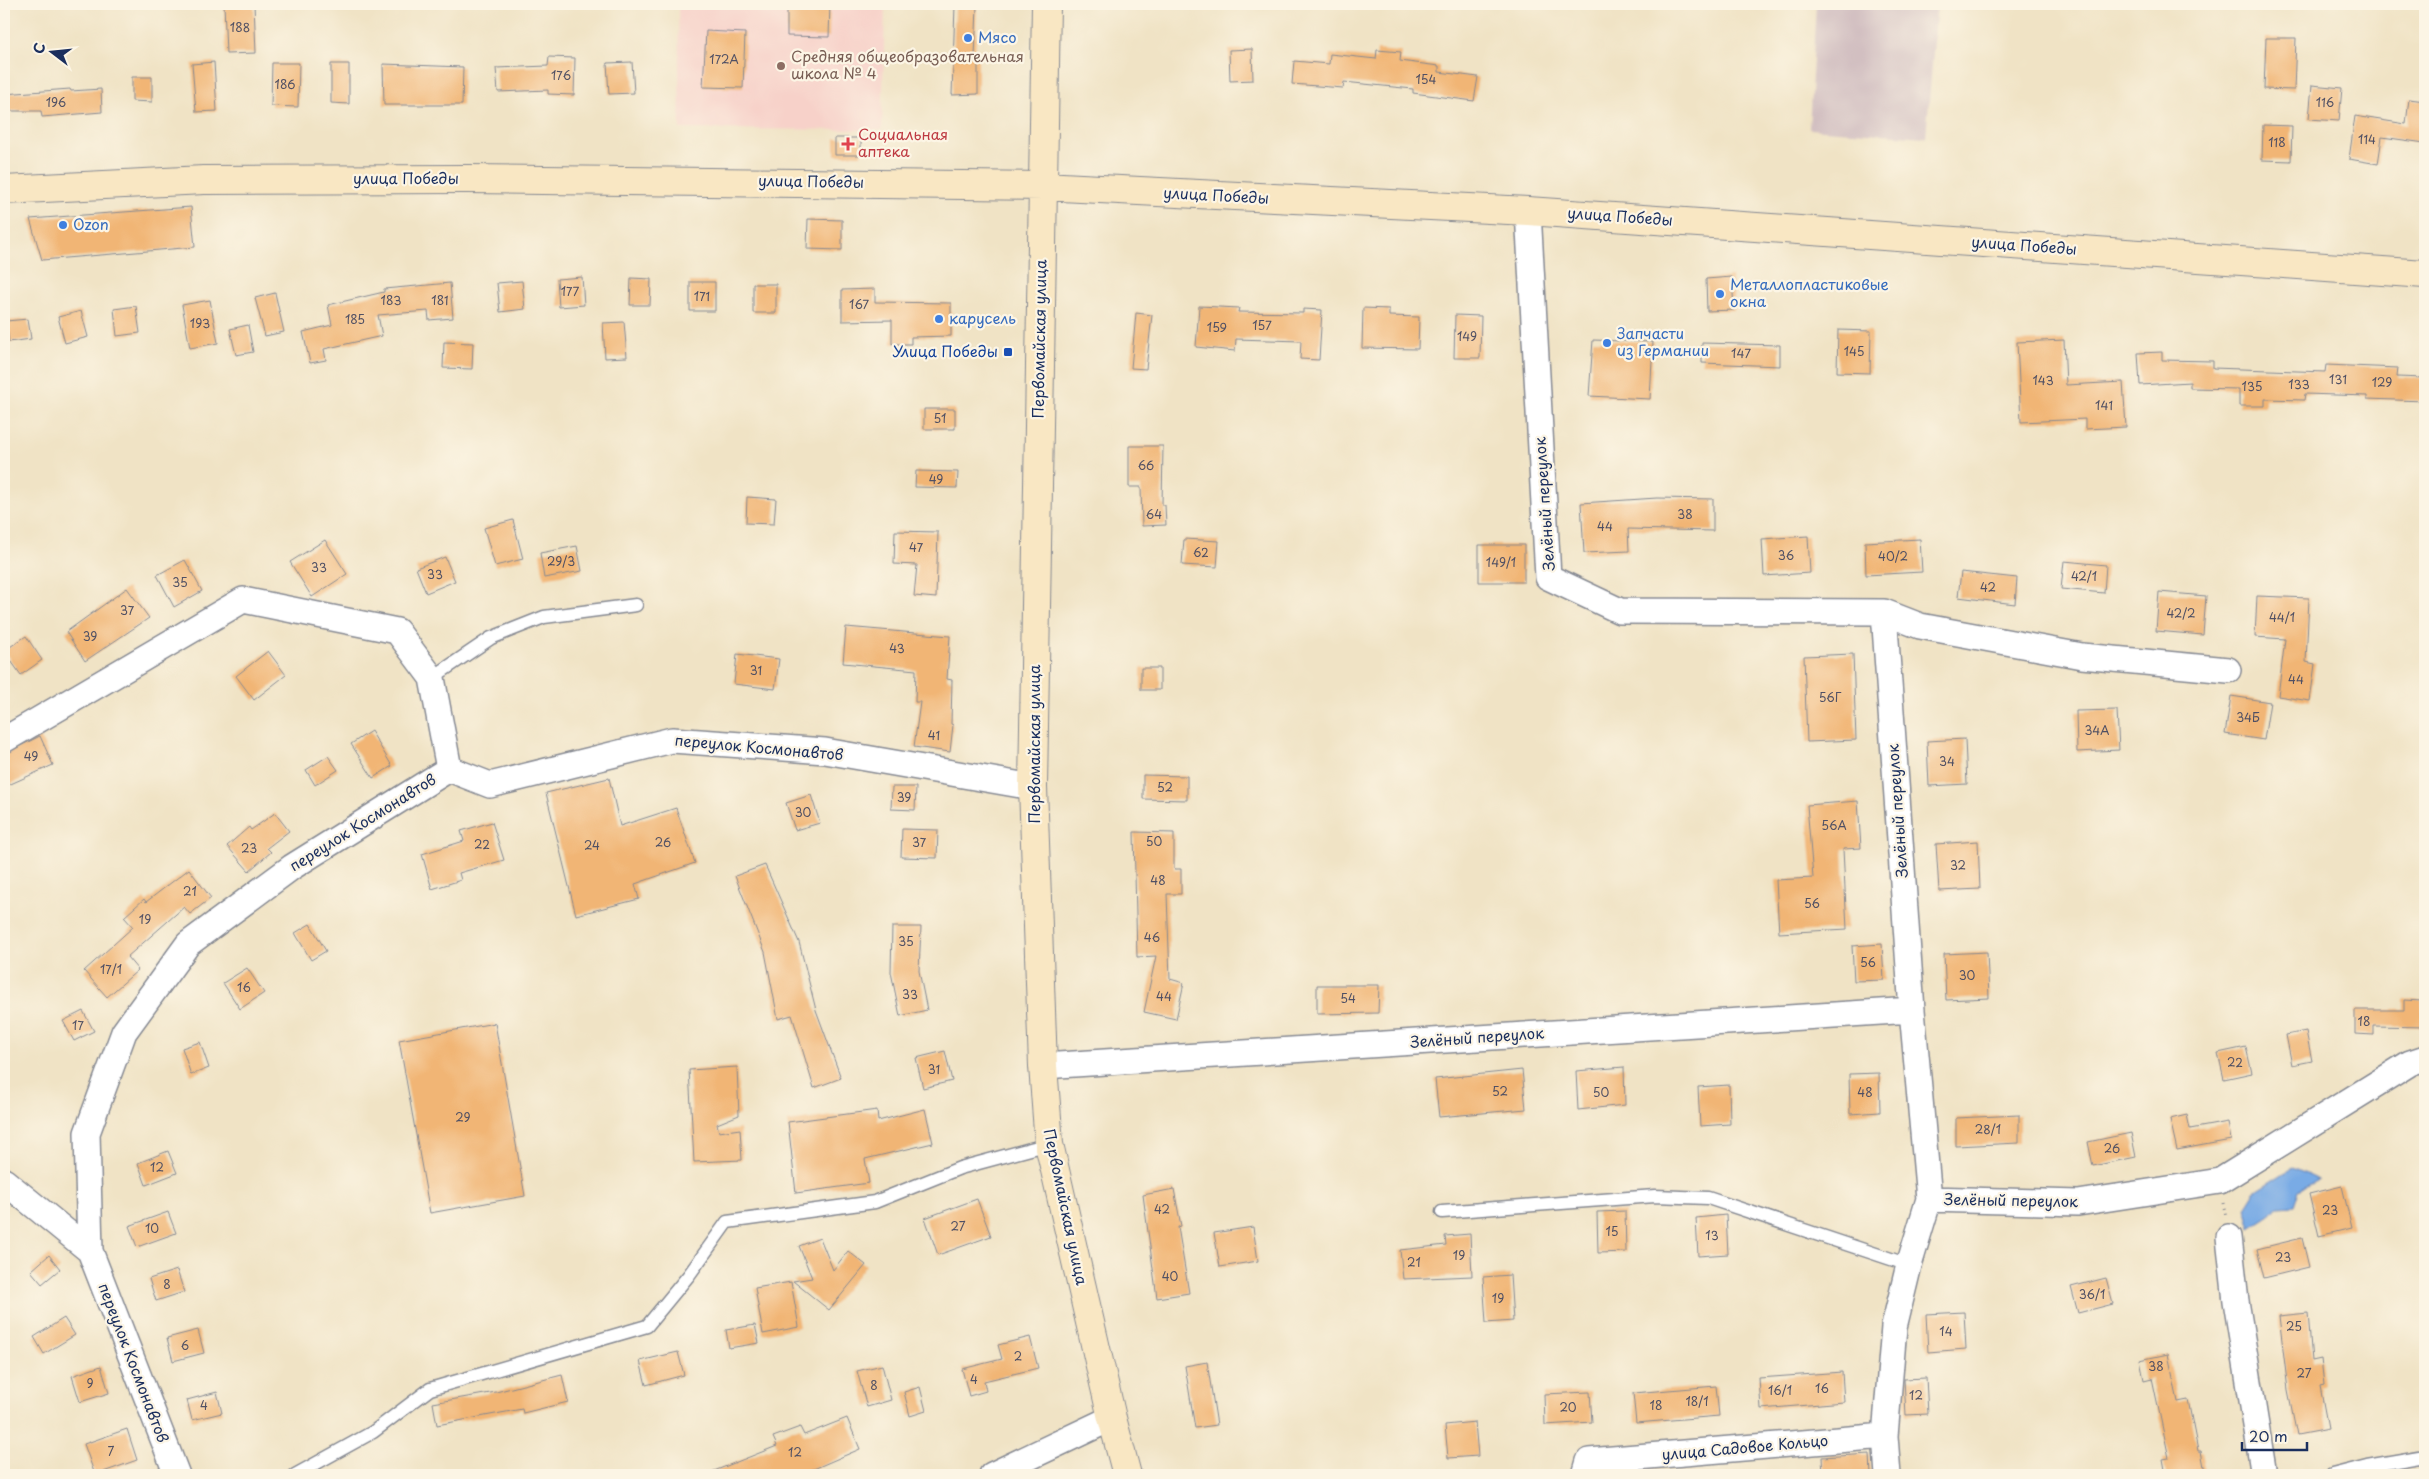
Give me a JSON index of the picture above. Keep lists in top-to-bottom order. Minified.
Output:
{"streets":{"street":["улица Победы","Первомайская улица","Зелёный переулок","переулок Космонавтов","улица Садовое Кольцо"]},"crossings":[["улица Победы","Первомайская улица"],["улица Победы","Зелёный переулок"],["Первомайская улица","Зелёный переулок"],["Первомайская улица","переулок Космонавтов"]],"places":{"other":["Мясо","Средняя общеобразовательная школа № 4","Ozon","Металлопластиковые окна","карусель","Запчасти из Германии"],"health":["Социальная аптека"],"transit":["Улица Победы"]},"house_numbers":["188","172А","176","154","186","196","116","114","118","177","171","183","181","167","185","193","157","159","149","145","147","131","143","129","133","135","141","51","66","49","64","38","44","47","62","36","40/2","29/3","149/1","33","33","42/1","35","42","37","42/2","44/1","39","43","31","44","56Г","34Б","34А","41","49","34","52","39","30","56А","50","26","37","22","24","23","32","48","21","56","19","46","35","56","17/1","30","16","33","44","54","18","17","22","31","52","50","48","29","28/1","26","12","42","23","27","10","15","13","19","23","21","40","8","36/1","19","25","14","6","2","38","27","4","9","8","16","16/1","12","18/1","4","18","20","7","12"],"scale_bar":"20 m","north":"left"}
